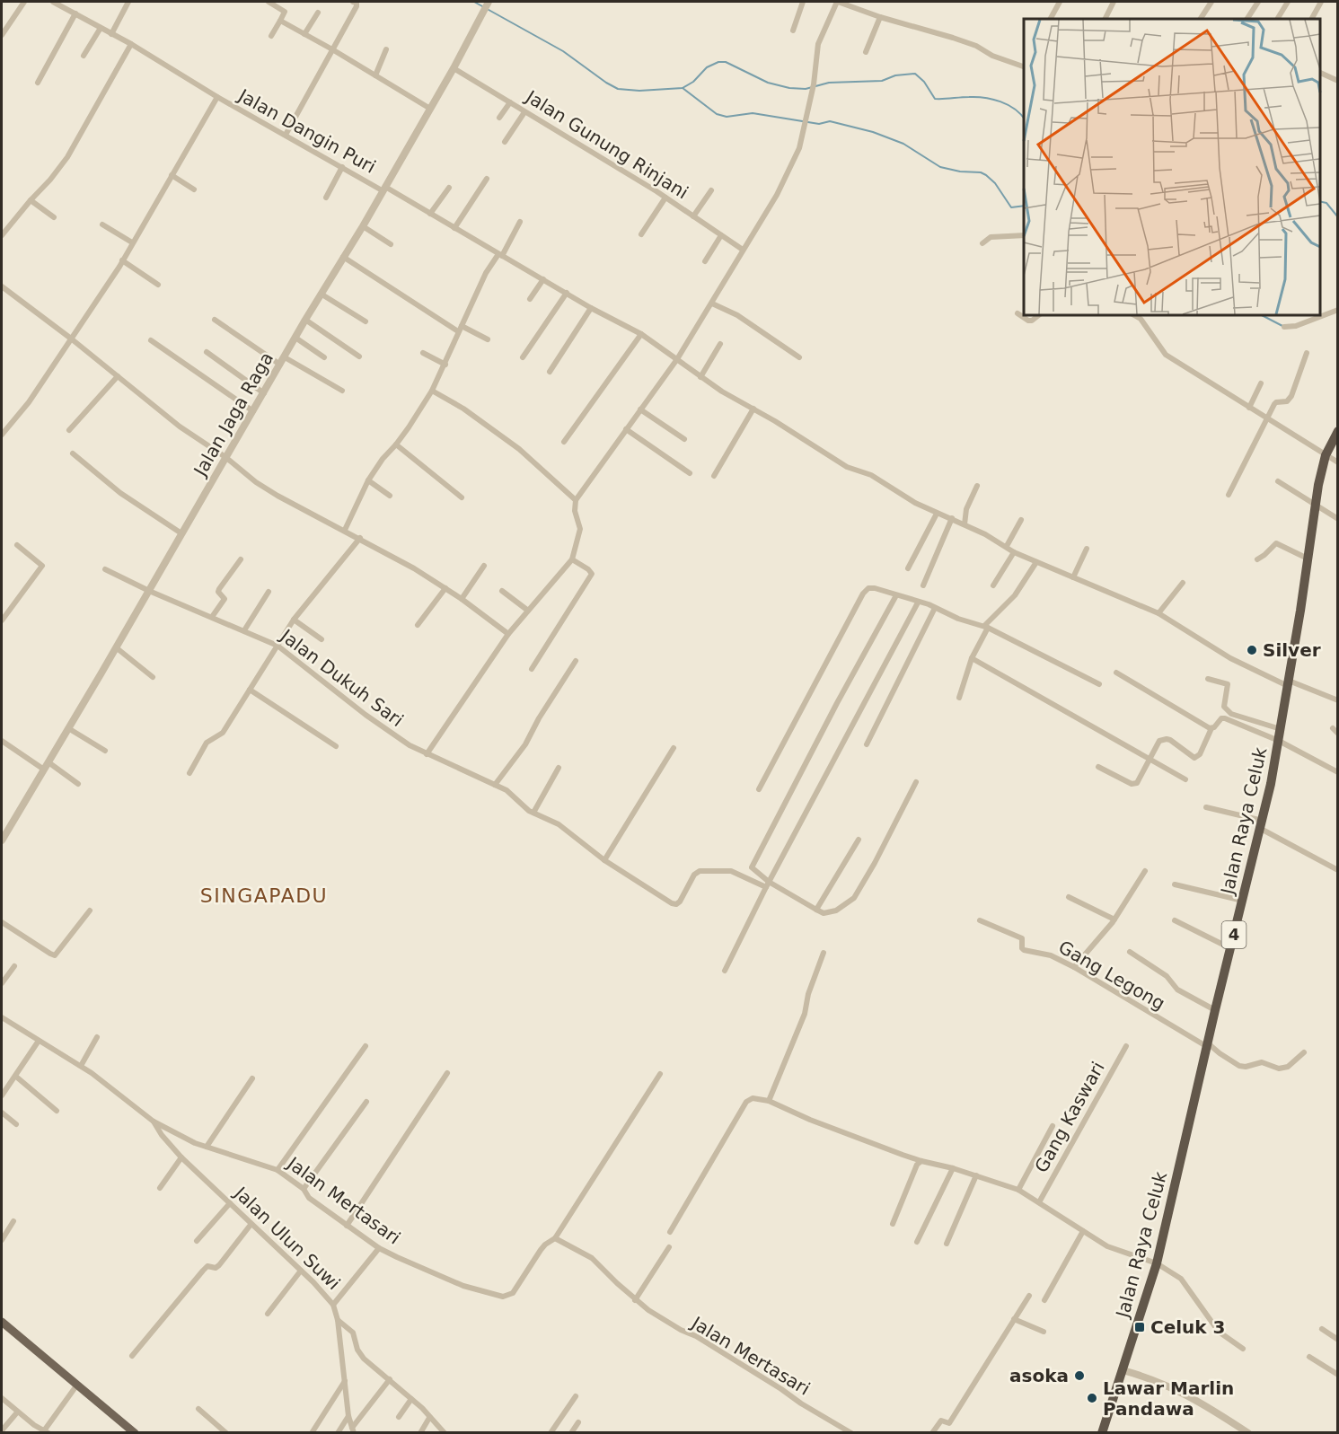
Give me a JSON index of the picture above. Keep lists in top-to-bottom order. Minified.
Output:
{"streets":{"highway":["Jalan Raya Celuk","4"],"street":["Jalan Dangin Puri","Jalan Gunung Rinjani","Jalan Jaga Raga","Jalan Dukuh Sari","Gang Legong","Gang Kaswari","Jalan Mertasari","Jalan Ulun Suwi"]},"crossings":[["Jalan Dangin Puri","Jalan Jaga Raga"],["Jalan Dangin Puri","Jalan Raya Celuk"],["Jalan Gunung Rinjani","Jalan Jaga Raga"],["Jalan Jaga Raga","Jalan Dukuh Sari"],["Jalan Raya Celuk","Gang Legong"],["Jalan Mertasari","Jalan Ulun Suwi"]],"districts":["SINGAPADU"],"places":{"other":["Silver","asoka","Lawar Marlin Pandawa"],"transit":["Celuk 3"]}}
